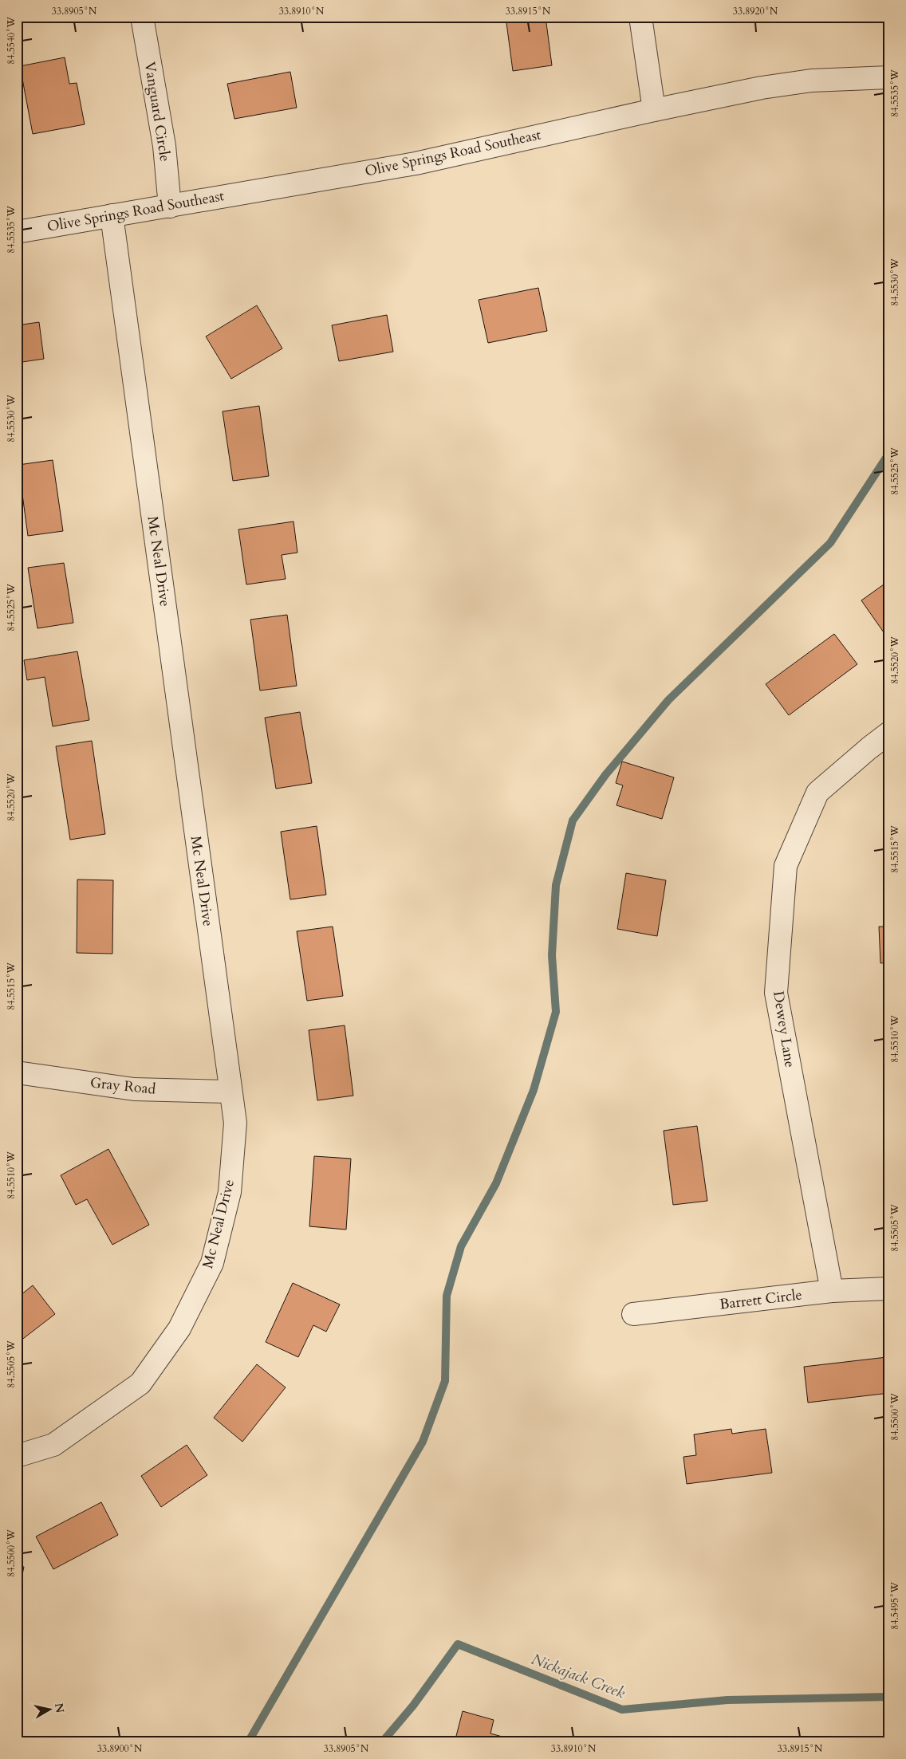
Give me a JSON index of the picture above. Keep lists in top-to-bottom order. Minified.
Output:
{"streets":{"street":["Vanguard Circle","Olive Springs Road Southeast","Mc Neal Drive","Dewey Lane","Gray Road","Barrett Circle"]},"crossings":[["Vanguard Circle","Olive Springs Road Southeast"],["Olive Springs Road Southeast","Mc Neal Drive"],["Mc Neal Drive","Gray Road"],["Dewey Lane","Barrett Circle"]],"water":["Nickajack Creek"],"north":"right","coordinates":["33.8905°N","33.8910°N","33.8915°N","33.8920°N","84.5540°W","84.5535°W","84.5530°W","84.5525°W","84.5520°W","84.5515°W","84.5510°W","84.5505°W","84.5500°W","84.5495°W","33.8900°N"]}
